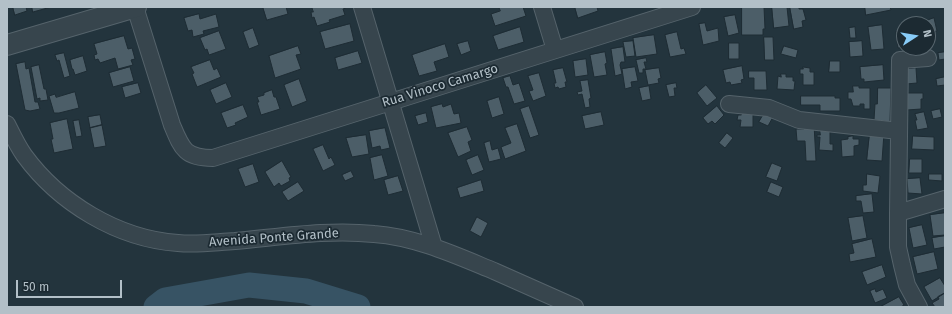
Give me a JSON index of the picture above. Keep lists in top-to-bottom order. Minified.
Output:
{"streets":{"street":["Rua Vinoco Camargo","Avenida Ponte Grande"]},"scale_bar":"50 m","north":"right"}
